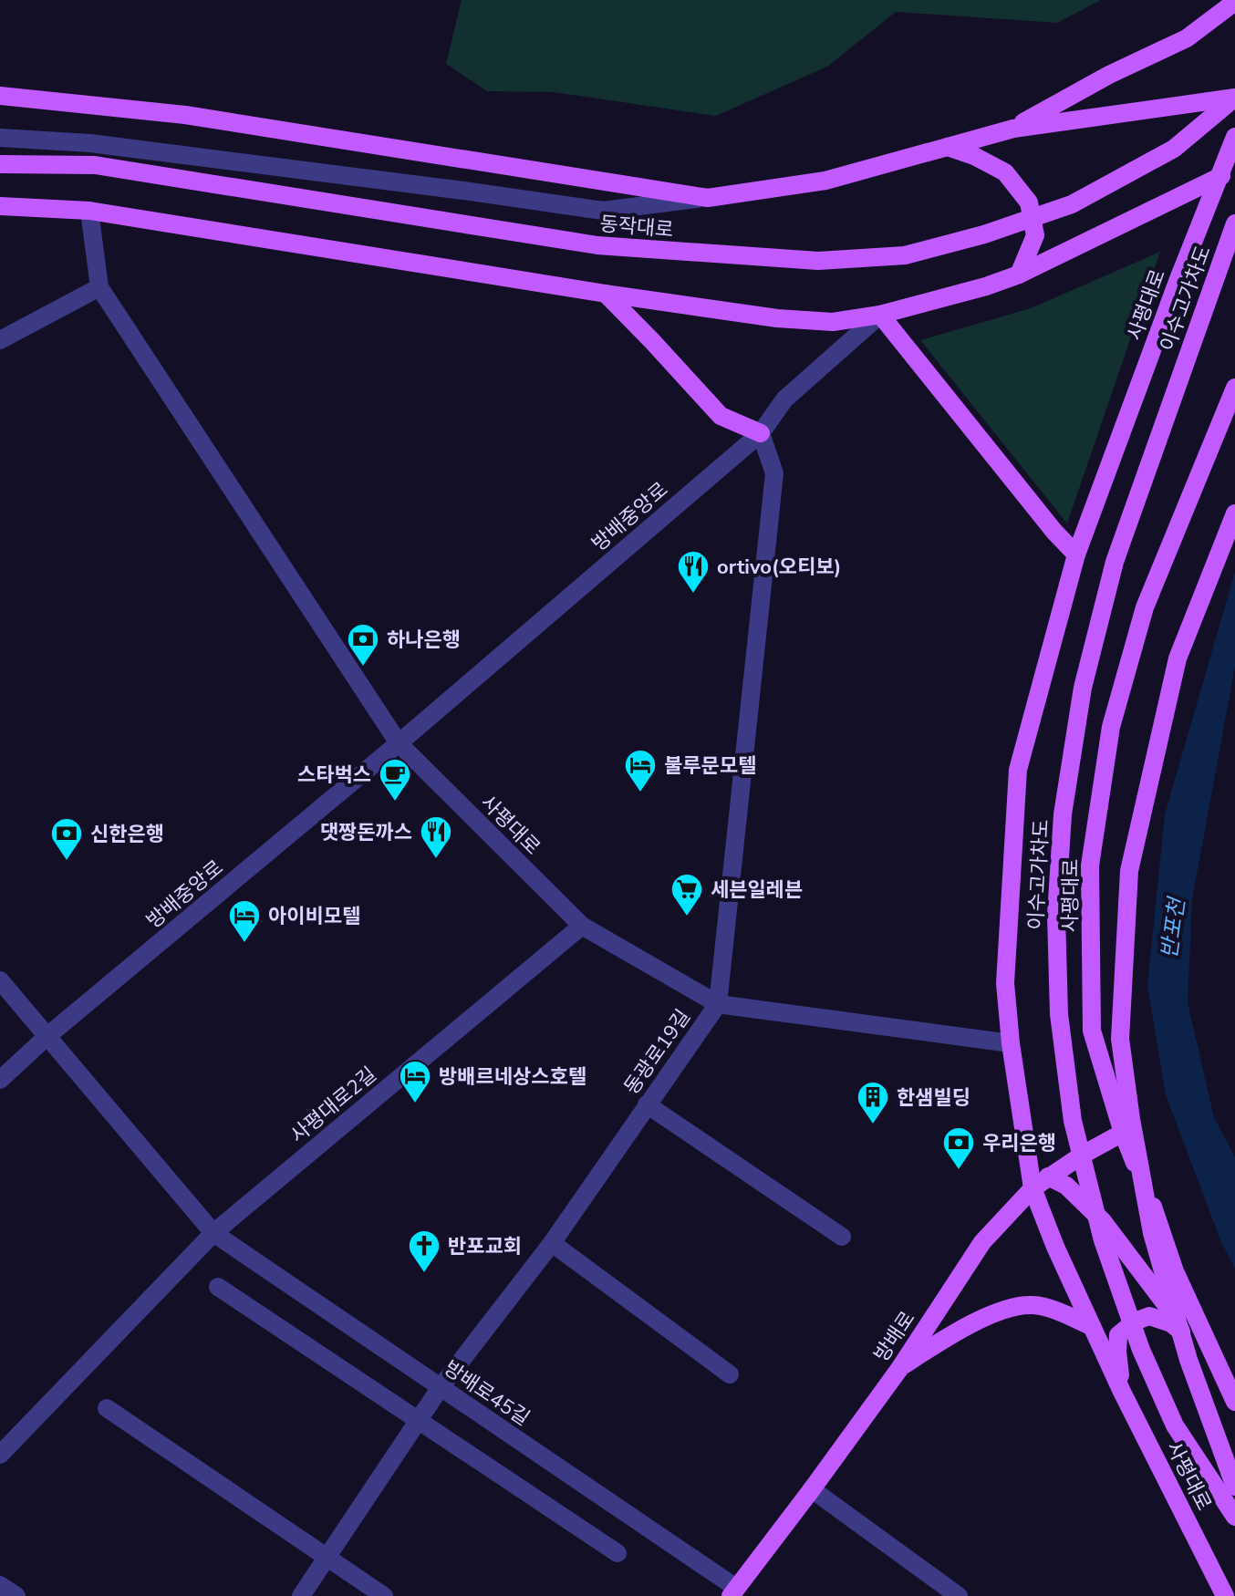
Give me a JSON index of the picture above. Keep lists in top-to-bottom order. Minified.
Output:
{"streets":{"main road":["동작대로","이수고가차도","사평대로","방배로"],"street":["방배중앙로","동광로19길","사평대로2길","방배로45길"]},"crossings":[["사평대로","방배중앙로"],["사평대로","동광로19길"],["사평대로","사평대로2길"],["사평대로","방배로"],["방배중앙로","동광로19길"],["방배중앙로","방배로45길"],["동광로19길","방배로45길"],["사평대로2길","방배로45길"],["방배로","방배로45길"]],"water":["반포천"],"places":{"restaurant":["ortivo(오티보)","댓짱돈까스"],"bank":["하나은행","신한은행","우리은행"],"hotel":["불루문모텔","아이비모텔","방배르네상스호텔"],"cafe":["스타벅스"],"supermarket":["세븐일레븐"],"building":["한샘빌딩"],"church":["반포교회"]}}
